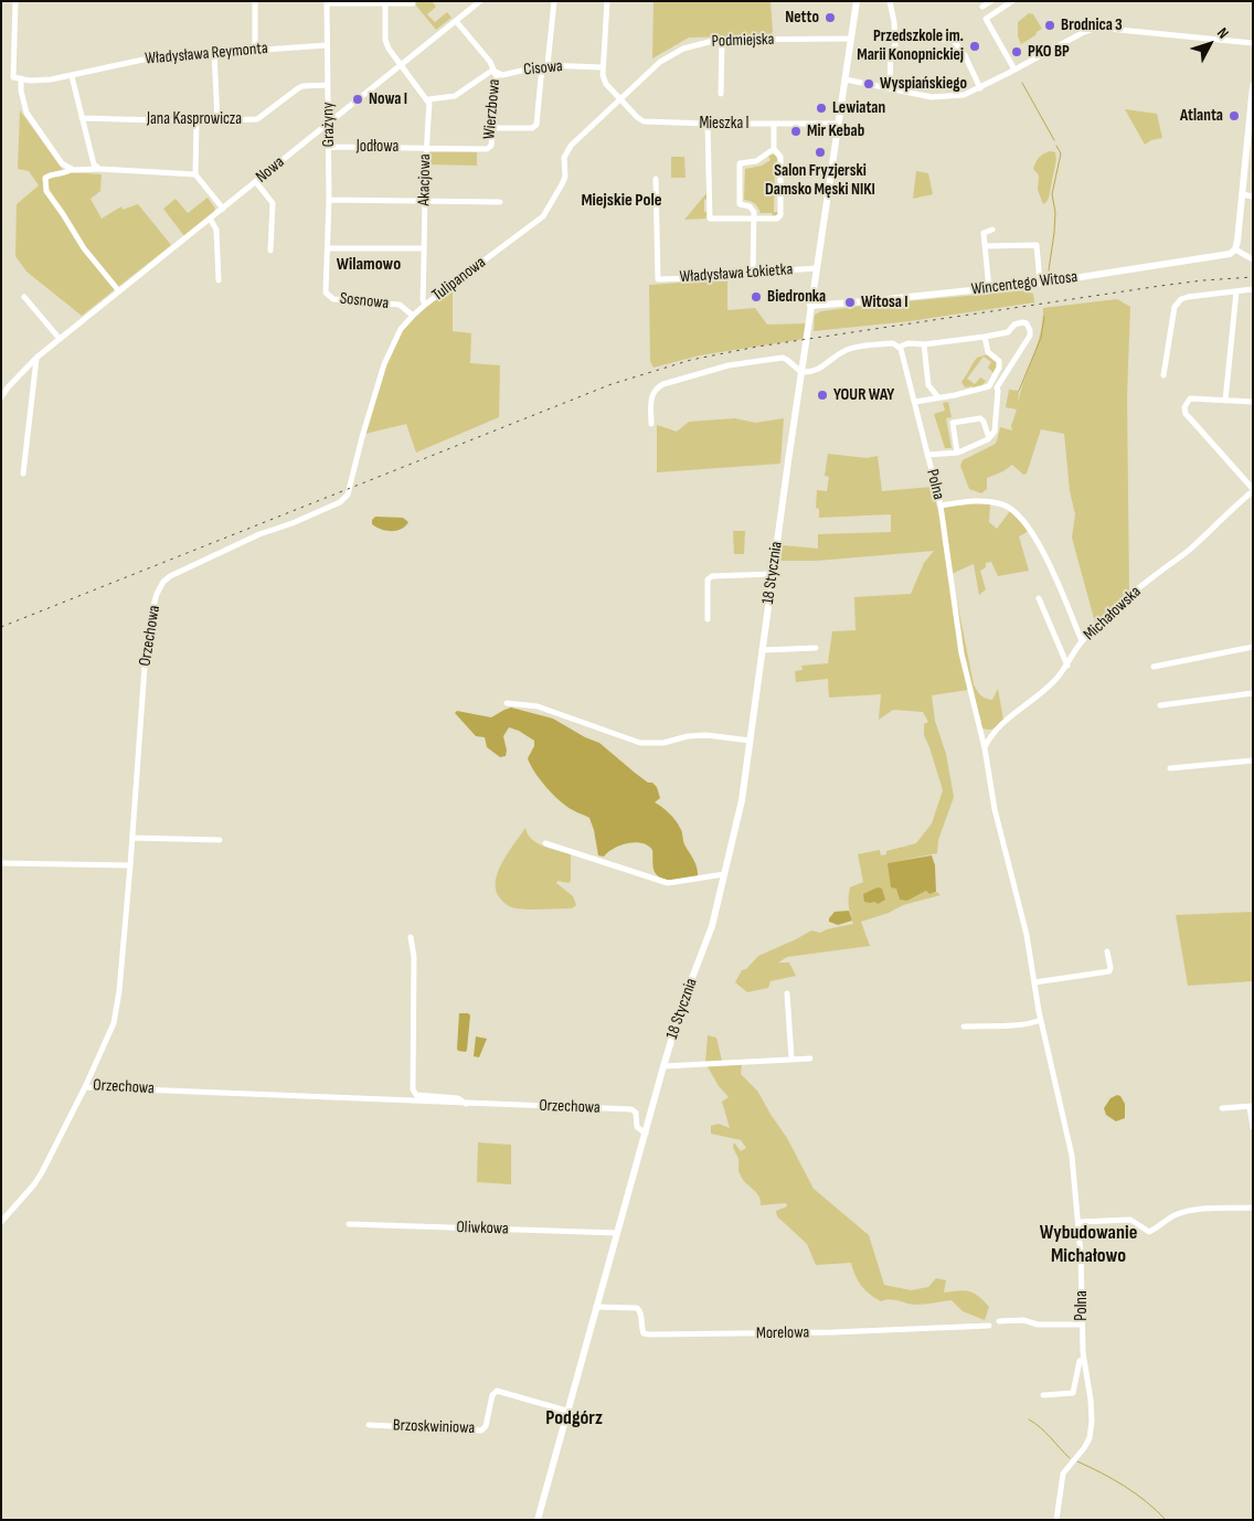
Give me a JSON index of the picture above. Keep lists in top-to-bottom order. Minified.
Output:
{"streets":{"street":["Podmiejska","Władysława Reymonta","Cisowa","Wierzbowa","Jana Kasprowicza","Mieszka I","Grażyny","Jodłowa","Nowa","Akacjowa","Władysława Łokietka","Tulipanowa","Wincentego Witosa","Sosnowa","Polna","18 Stycznia","Michałowska","Orzechowa","Oliwkowa","Morelowa","Brzoskwiniowa"]},"crossings":[["Podmiejska","Mieszka I"],["Podmiejska","Tulipanowa"],["Podmiejska","18 Stycznia"],["Władysława Reymonta","Grażyny"],["Cisowa","Wierzbowa"],["Cisowa","Mieszka I"],["Cisowa","Akacjowa"],["Wierzbowa","Jodłowa"],["Wierzbowa","Nowa"],["Wierzbowa","Akacjowa"],["Jana Kasprowicza","Grażyny"],["Mieszka I","Tulipanowa"],["Mieszka I","18 Stycznia"],["Grażyny","Jodłowa"],["Grażyny","Nowa"],["Grażyny","Sosnowa"],["Jodłowa","Akacjowa"],["Akacjowa","Tulipanowa"],["Władysława Łokietka","18 Stycznia"],["Tulipanowa","Sosnowa"],["Tulipanowa","Orzechowa"],["Wincentego Witosa","18 Stycznia"],["Polna","Michałowska"],["18 Stycznia","Orzechowa"],["18 Stycznia","Oliwkowa"],["18 Stycznia","Morelowa"],["18 Stycznia","Brzoskwiniowa"]],"districts":["Miejskie Pole","Wilamowo","Wybudowanie Michałowo","Podgórz"],"places":["Netto","Brodnica 3","Przedszkole im. Marii Konopnickiej","PKO BP","Wyspiańskiego","Nowa I","Lewiatan","Atlanta","Mir Kebab","Salon Fryzjerski Damsko Męski NIKI","Biedronka","Witosa I","YOUR WAY"],"north":"top right"}
